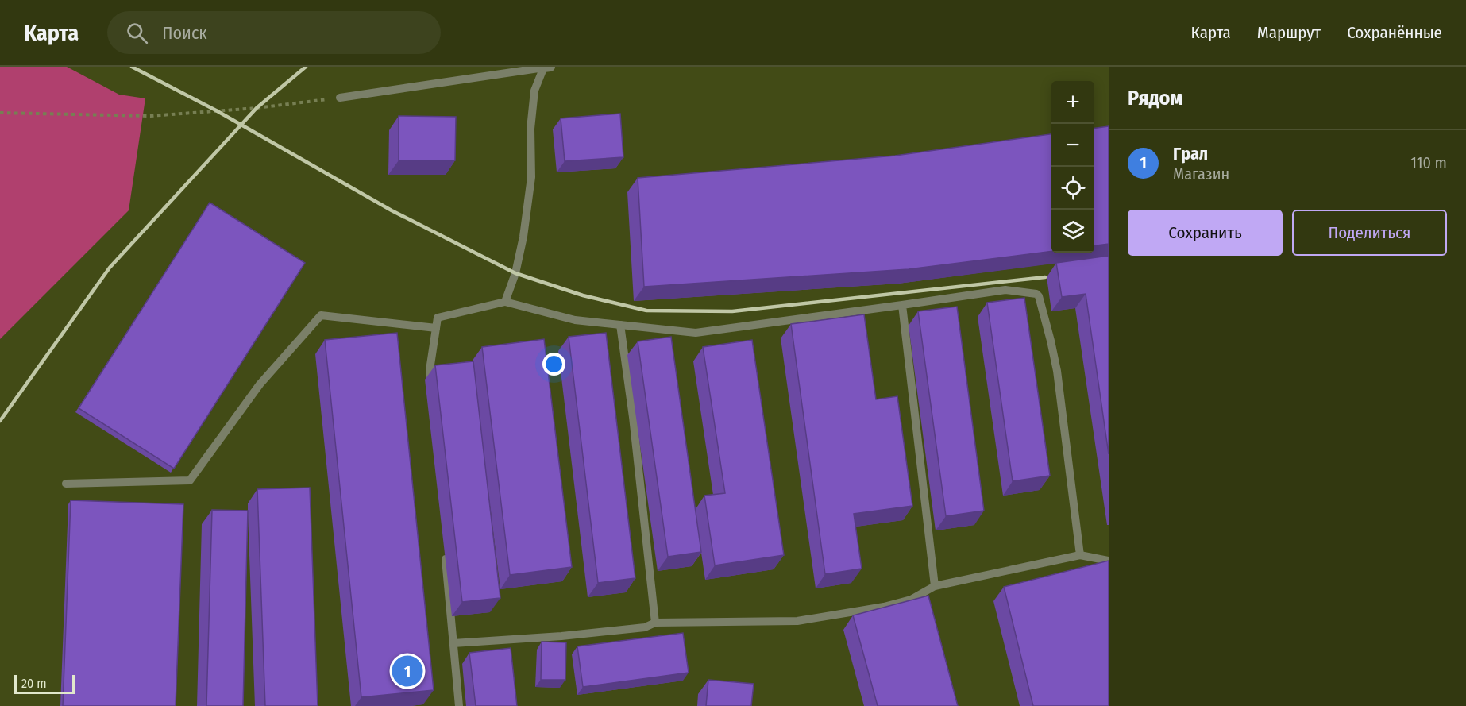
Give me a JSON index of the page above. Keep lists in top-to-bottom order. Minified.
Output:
{"scale_bar":"20 m","page":{"header":"Карта","search":"Поиск","nav":["Карта","Маршрут","Сохранённые"],"heading":"Рядом","map_buttons":["+","−"],"list":[{"mark":"1","name":"Грал","note":"Магазин","value":"110 m"}],"buttons":["Сохранить","Поделиться"],"pins":"1","scale":"20 m"}}
